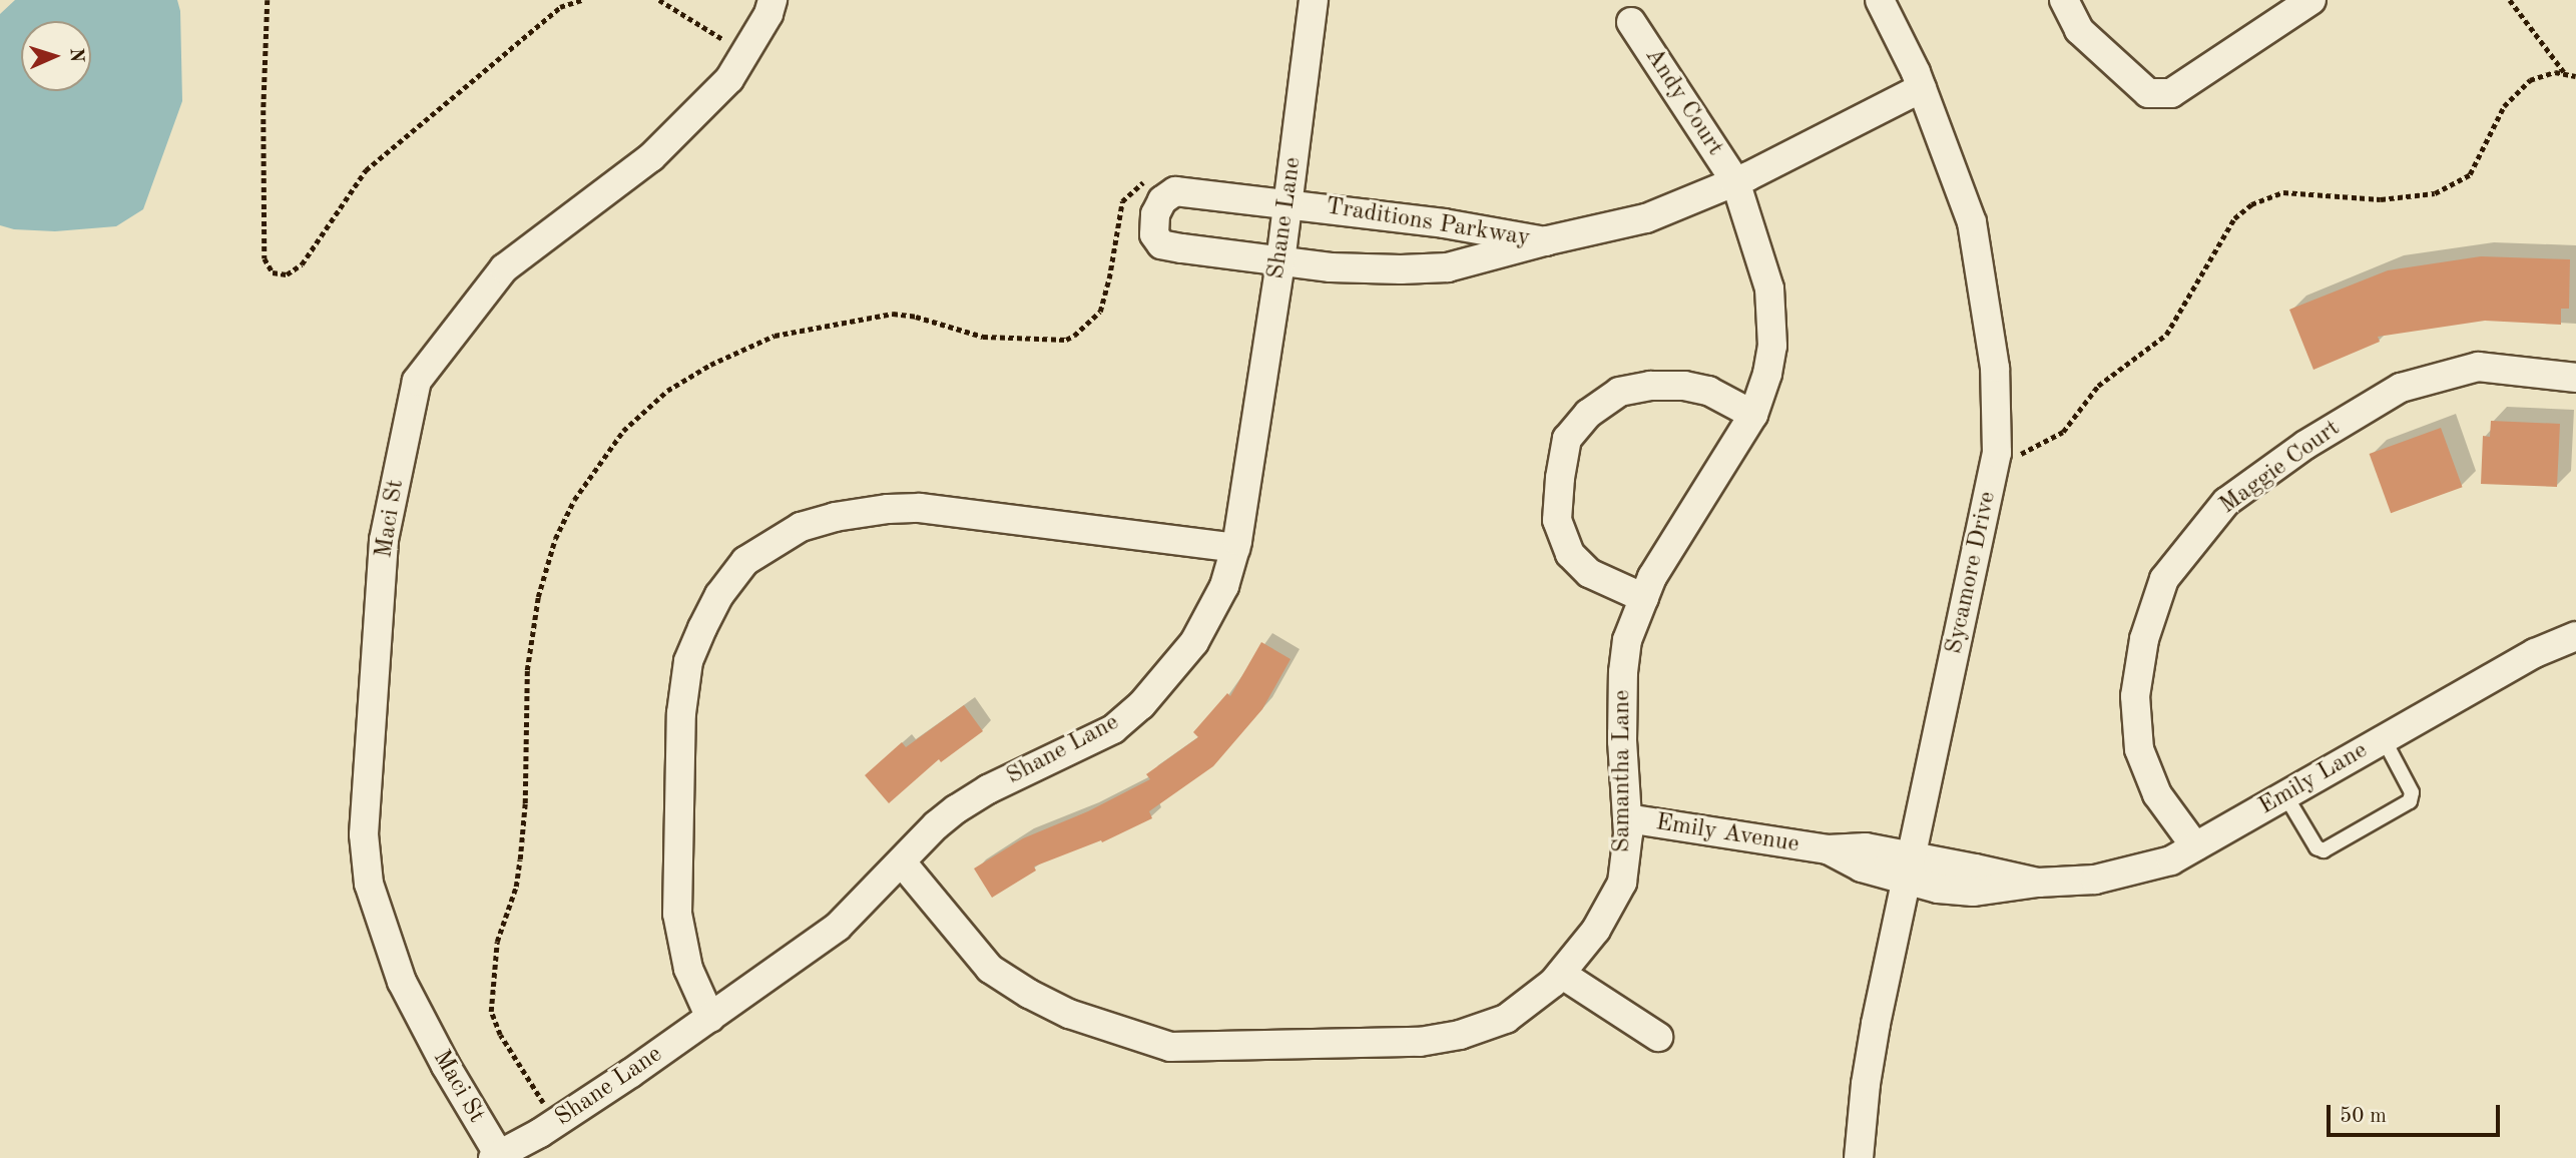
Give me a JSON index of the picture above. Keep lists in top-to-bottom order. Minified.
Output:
{"streets":{"street":["Andy Court","Shane Lane","Traditions Parkway","Maggie Court","Maci St","Sycamore Drive","Samantha Lane","Emily Lane","Emily Avenue"]},"crossings":[["Andy Court","Traditions Parkway"],["Andy Court","Samantha Lane"],["Shane Lane","Traditions Parkway"],["Shane Lane","Maci St"],["Shane Lane","Samantha Lane"],["Traditions Parkway","Sycamore Drive"],["Traditions Parkway","Samantha Lane"],["Maggie Court","Emily Lane"],["Sycamore Drive","Emily Lane"],["Sycamore Drive","Emily Avenue"],["Samantha Lane","Emily Avenue"],["Emily Lane","Emily Avenue"]],"scale_bar":"50 m","north":"right"}
